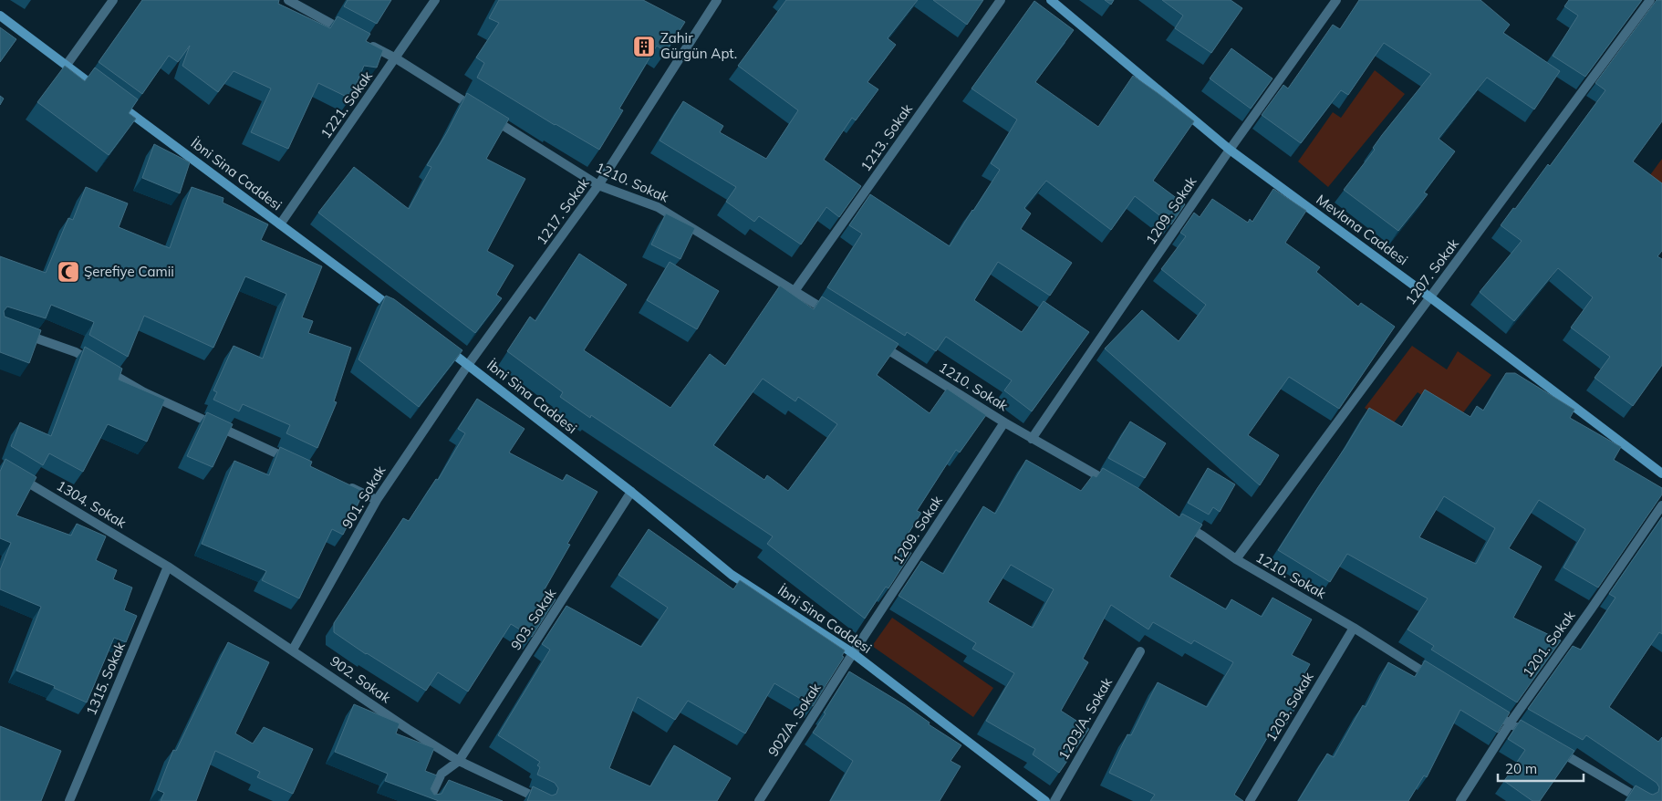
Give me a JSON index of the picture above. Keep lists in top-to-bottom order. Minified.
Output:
{"streets":{"street":["1221. Sokak","1213. Sokak","İbni Sina Caddesi","1210. Sokak","1209. Sokak","1217. Sokak","Mevlana Caddesi","1207. Sokak","901. Sokak","1304. Sokak","903. Sokak","1201. Sokak","1315. Sokak","902. Sokak","1203. Sokak","1203/A. Sokak","902/A. Sokak"]},"crossings":[["1221. Sokak","İbni Sina Caddesi"],["1221. Sokak","1210. Sokak"],["1213. Sokak","1210. Sokak"],["İbni Sina Caddesi","1209. Sokak"],["İbni Sina Caddesi","1217. Sokak"],["İbni Sina Caddesi","901. Sokak"],["İbni Sina Caddesi","903. Sokak"],["İbni Sina Caddesi","902/A. Sokak"],["1210. Sokak","1209. Sokak"],["1210. Sokak","1217. Sokak"],["1210. Sokak","1207. Sokak"],["1210. Sokak","1203. Sokak"],["1209. Sokak","Mevlana Caddesi"],["1209. Sokak","902/A. Sokak"],["1217. Sokak","901. Sokak"],["Mevlana Caddesi","1207. Sokak"],["901. Sokak","902. Sokak"],["1304. Sokak","1315. Sokak"],["1304. Sokak","902. Sokak"],["903. Sokak","902. Sokak"],["1315. Sokak","902. Sokak"]],"places":{"building":["Zahir Gürgün Apt."],"mosque":["Şerefiye Camii"]},"scale_bar":"20 m"}
